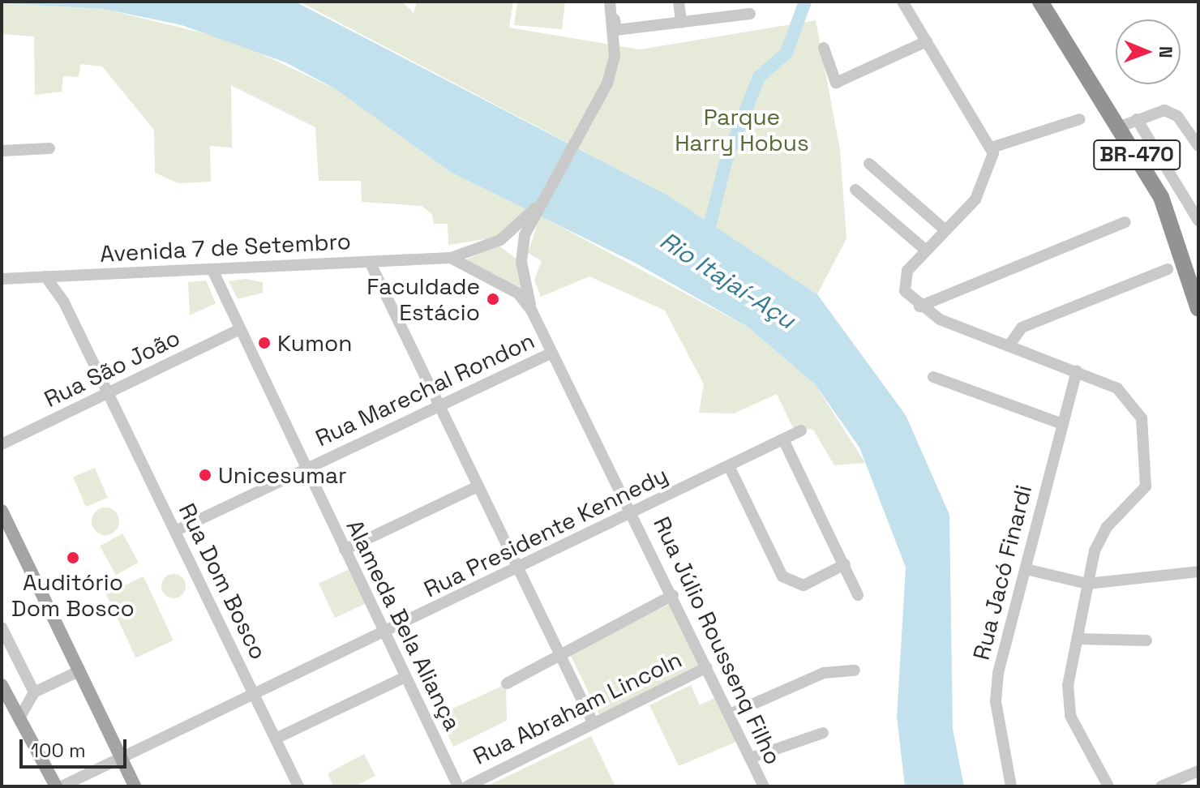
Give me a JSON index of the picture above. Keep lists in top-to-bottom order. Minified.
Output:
{"streets":{"highway":["BR-470"],"street":["Avenida 7 de Setembro","Rua São João","Rua Marechal Rondon","Rua Presidente Kennedy","Rua Jacó Finardi","Rua Dom Bosco","Alameda Bela Aliança","Rua Júlio Roussenq Filho","Rua Abraham Lincoln"]},"crossings":[["Avenida 7 de Setembro","Rua Dom Bosco"],["Avenida 7 de Setembro","Alameda Bela Aliança"],["Rua São João","Rua Dom Bosco"],["Rua São João","Alameda Bela Aliança"],["Rua Marechal Rondon","Rua Dom Bosco"],["Rua Marechal Rondon","Alameda Bela Aliança"],["Rua Marechal Rondon","Rua Júlio Roussenq Filho"],["Rua Presidente Kennedy","Rua Dom Bosco"],["Rua Presidente Kennedy","Alameda Bela Aliança"],["Rua Presidente Kennedy","Rua Júlio Roussenq Filho"],["Rua Júlio Roussenq Filho","Rua Abraham Lincoln"]],"water":["Rio Itajaí-Açu"],"parks":["Parque Harry Hobus"],"places":["Faculdade Estácio","Kumon","Unicesumar","Auditório Dom Bosco"],"scale_bar":"100 m","north":"right"}
